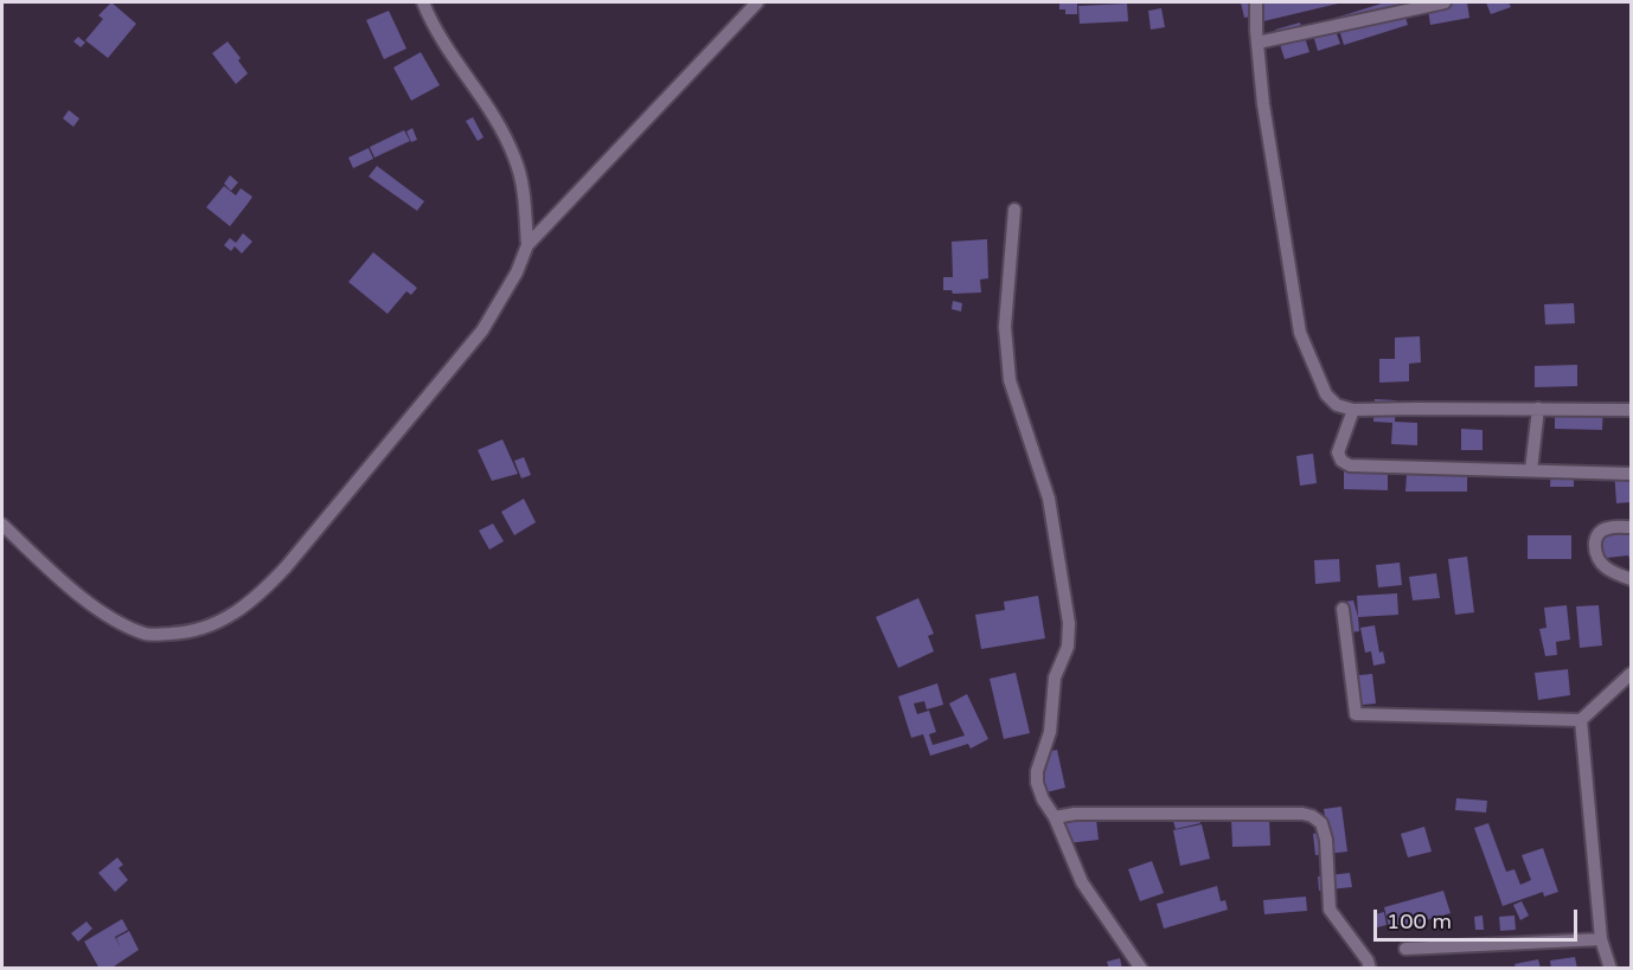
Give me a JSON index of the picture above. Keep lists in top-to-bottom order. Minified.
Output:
{"scale_bar":"100 m"}
